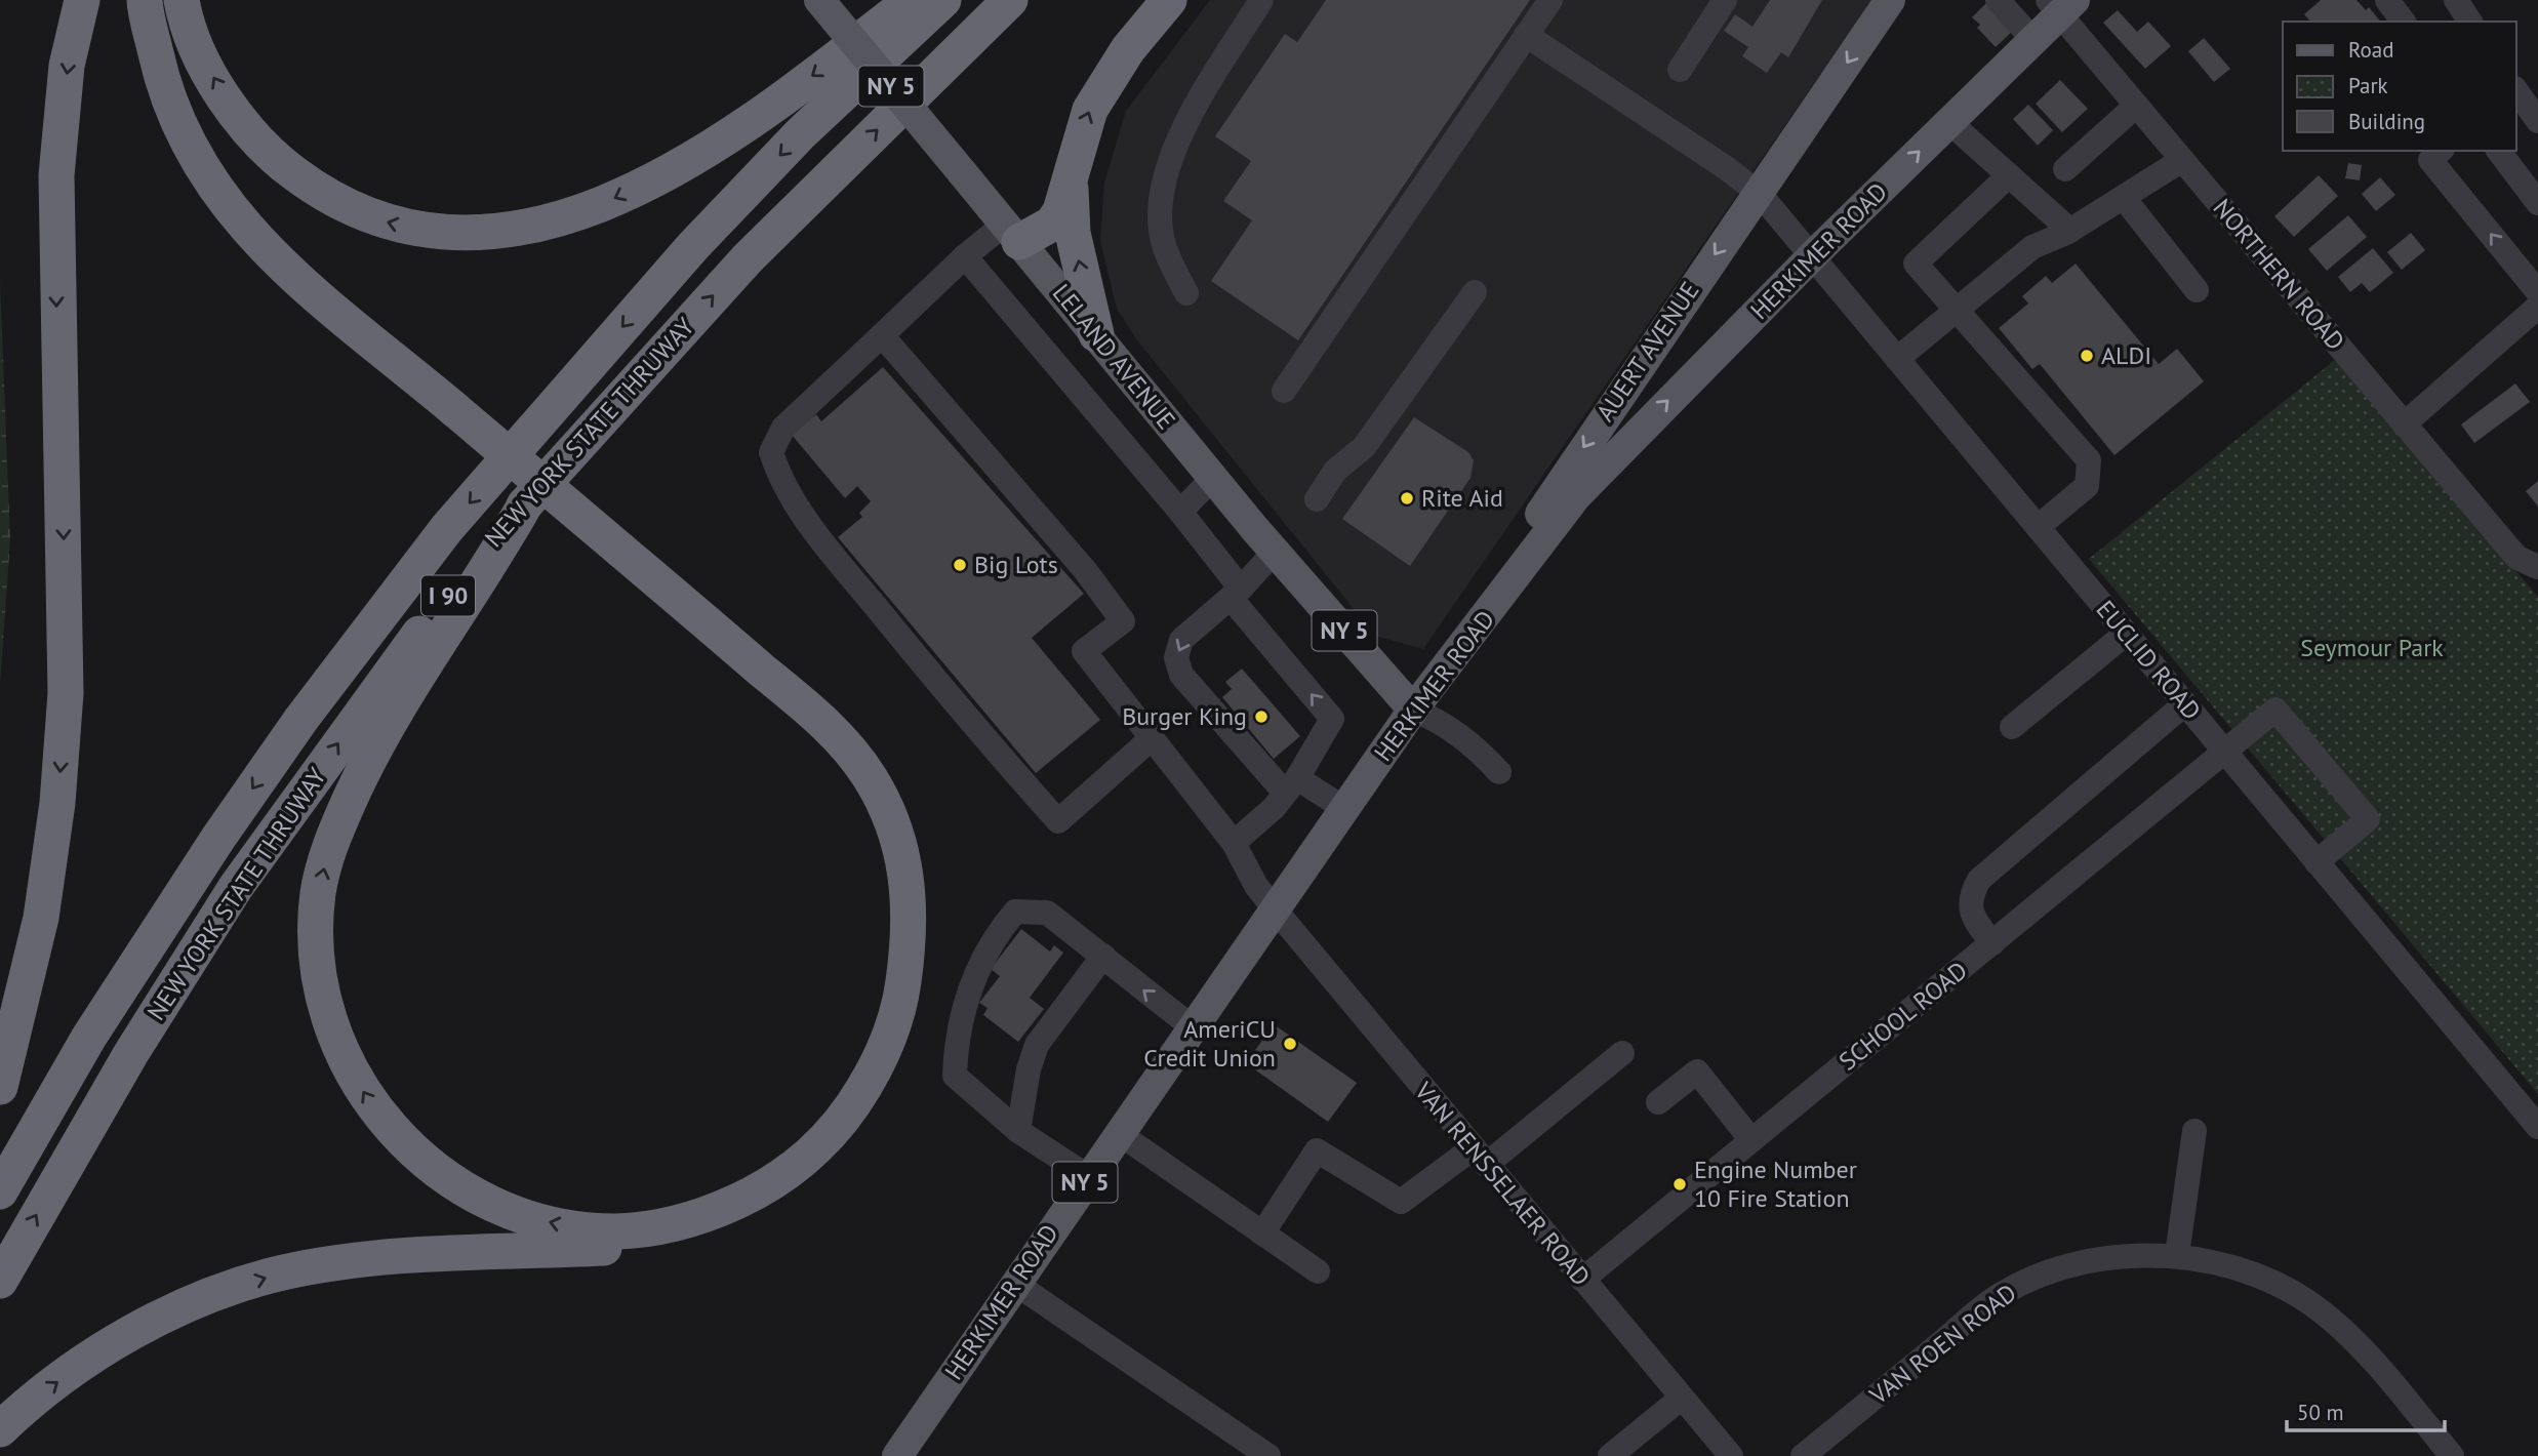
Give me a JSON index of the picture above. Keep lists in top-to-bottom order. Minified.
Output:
{"streets":{"highway":["NY 5","NEW YORK STATE THRUWAY","I 90"],"main road":["HERKIMER ROAD","AUERT AVENUE","LELAND AVENUE"],"street":["NORTHERN ROAD","EUCLID ROAD","SCHOOL ROAD","VAN RENSSELAER ROAD","VAN ROEN ROAD"]},"crossings":[["NY 5","LELAND AVENUE"],["HERKIMER ROAD","NORTHERN ROAD"],["HERKIMER ROAD","AUERT AVENUE"],["HERKIMER ROAD","LELAND AVENUE"],["HERKIMER ROAD","EUCLID ROAD"],["HERKIMER ROAD","VAN RENSSELAER ROAD"],["AUERT AVENUE","LELAND AVENUE"],["AUERT AVENUE","EUCLID ROAD"],["EUCLID ROAD","SCHOOL ROAD"],["SCHOOL ROAD","VAN RENSSELAER ROAD"]],"one_way":["HERKIMER ROAD","AUERT AVENUE"],"parks":["Seymour Park"],"places":["ALDI","Rite Aid","Big Lots","Burger King","AmeriCU Credit Union","Engine Number 10 Fire Station"],"legend":["Road","Park","Building"],"scale_bar":"50 m"}
